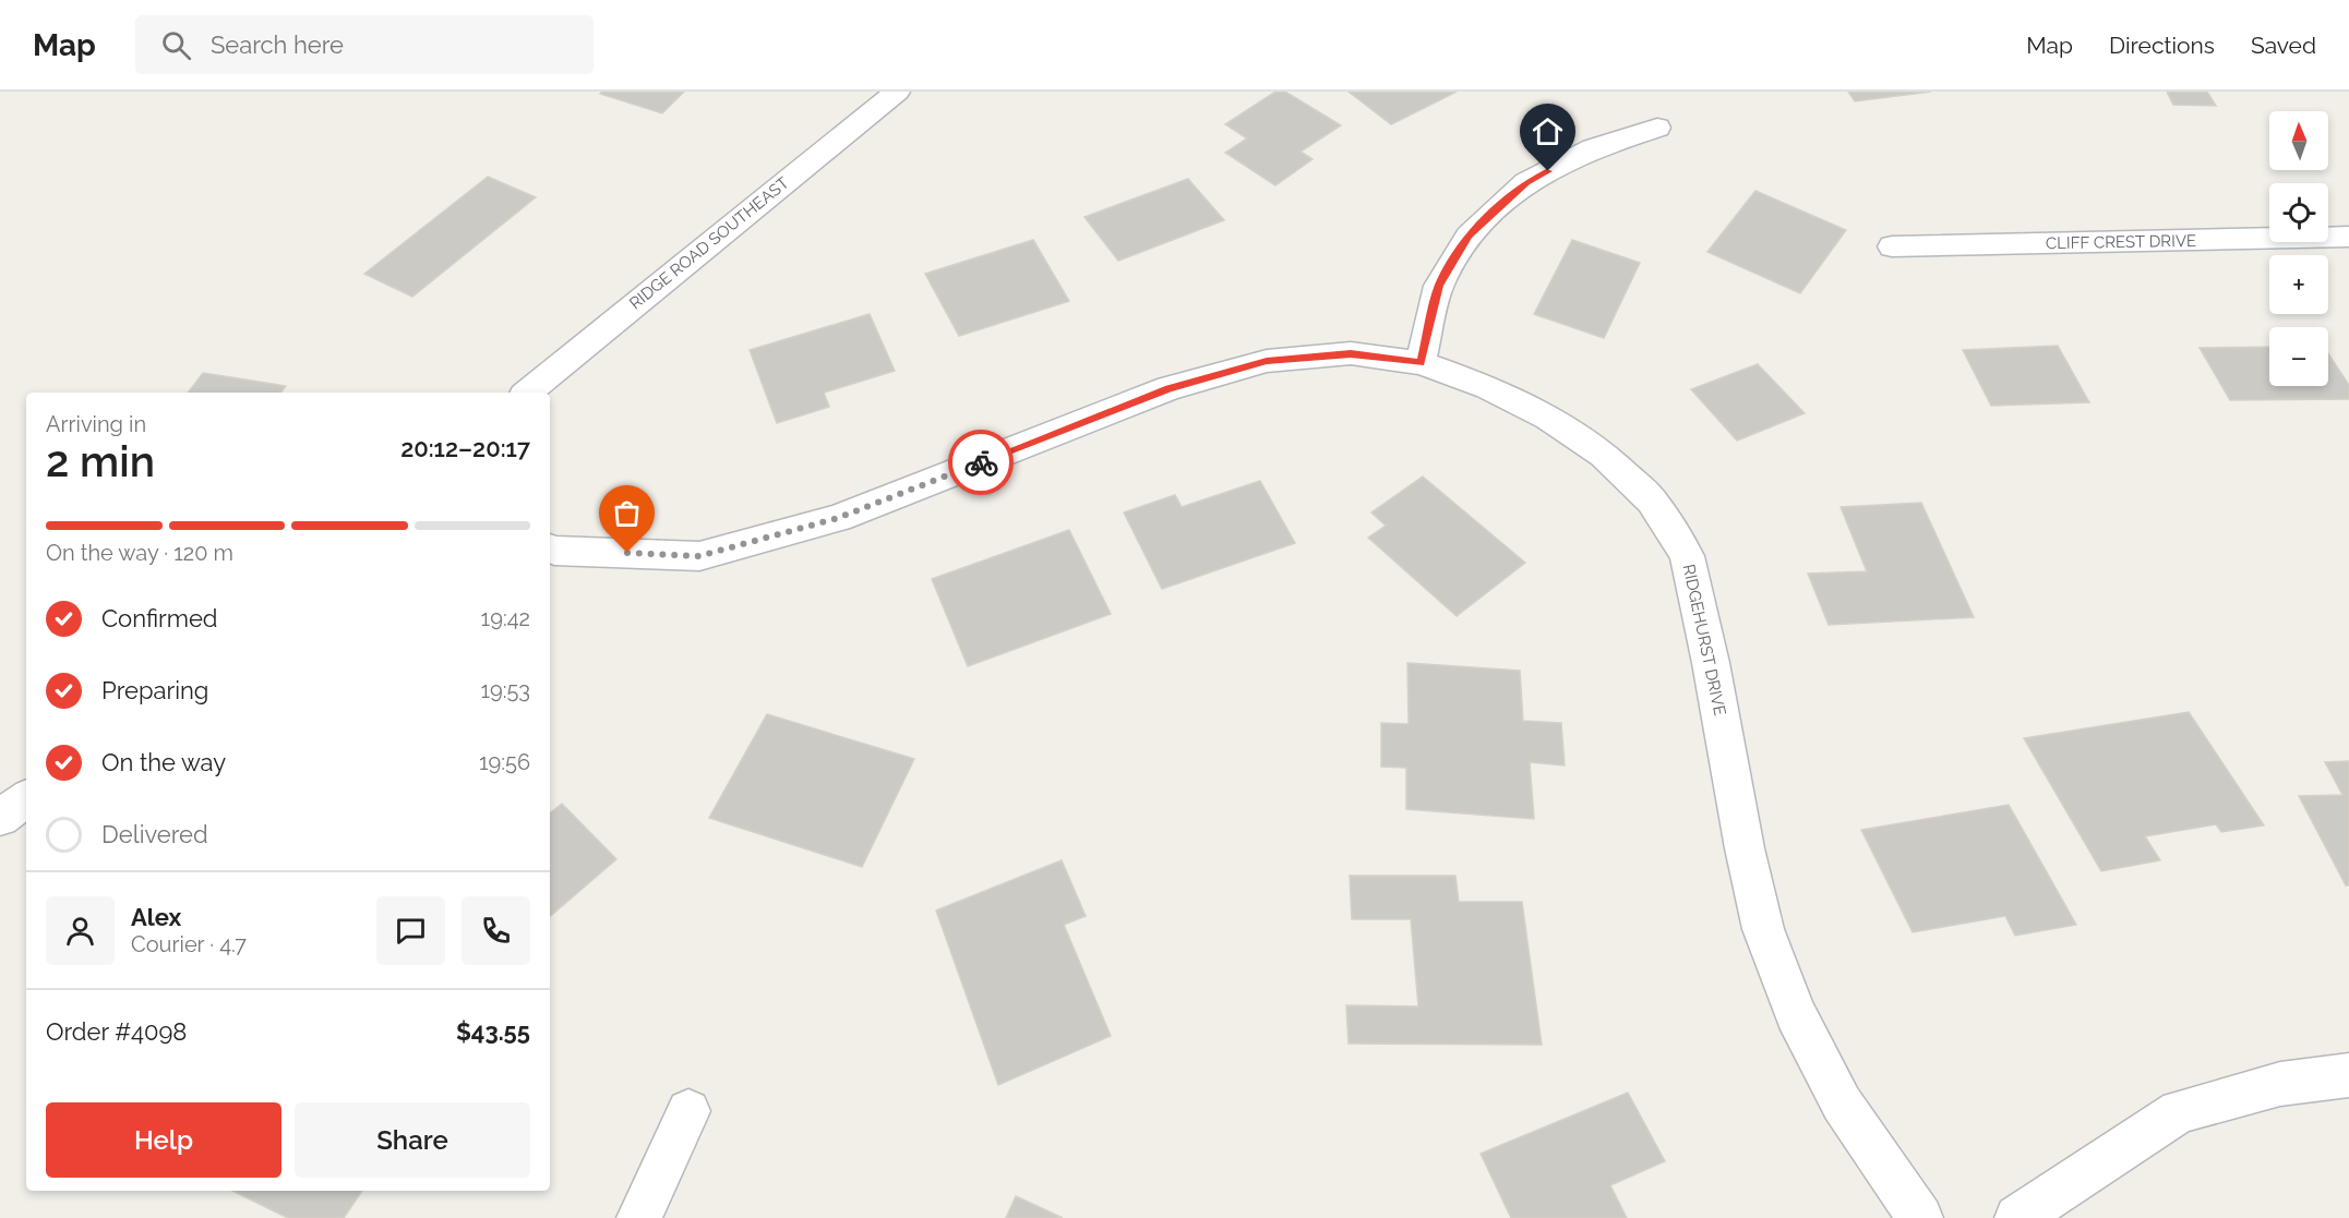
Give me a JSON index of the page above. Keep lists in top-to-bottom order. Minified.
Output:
{"streets":{"street":["CLIFF CREST DRIVE","RIDGE ROAD SOUTHEAST","RIDGEHURST DRIVE"]},"north":"top","page":{"header":"Map","search":"Search here","nav":["Map","Directions","Saved"],"map_buttons":["+","−"],"heading":["2 min","Arriving in","20:12–20:17"],"panel":["Alex","Courier · 4.7","Order #4098","$43.55"],"bar":"On the way · 120 m","list":[["Confirmed","19:42"],["Preparing","19:53"],["On the way","19:56"],"Delivered"],"buttons":["Help","Share"]}}
